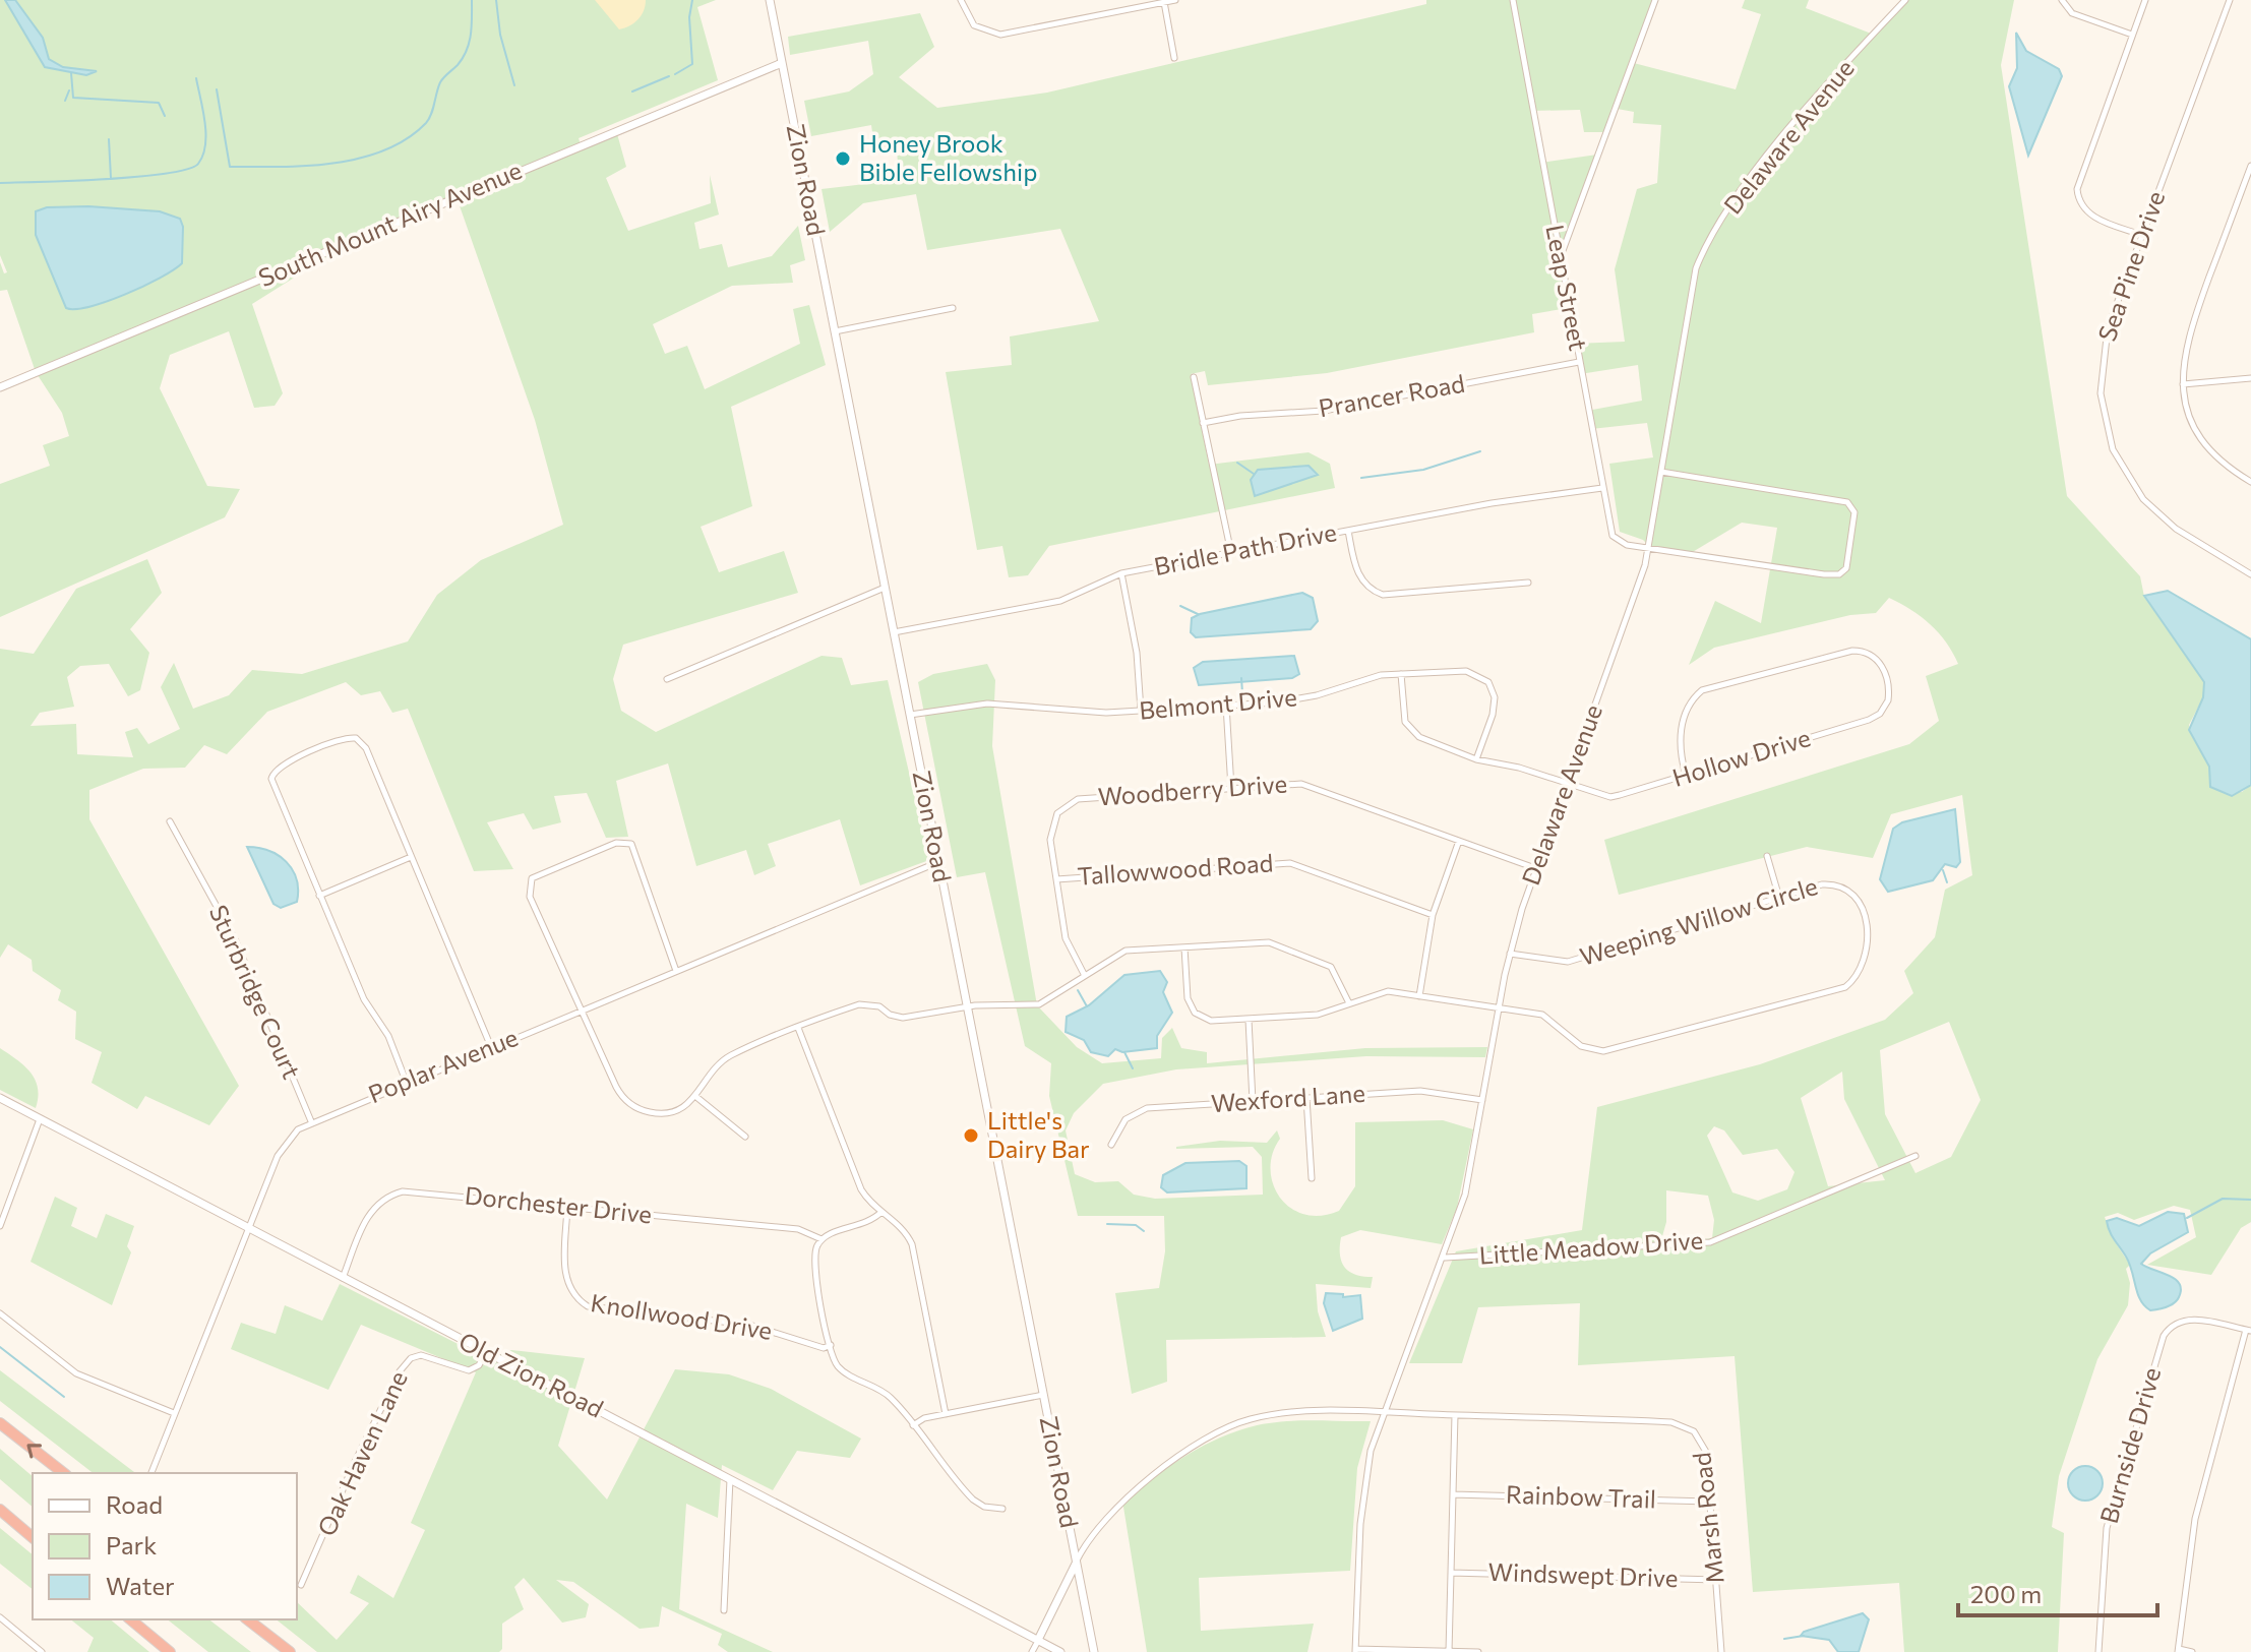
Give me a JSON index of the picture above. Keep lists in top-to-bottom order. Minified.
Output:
{"streets":{"street":["Delaware Avenue","Zion Road","South Mount Airy Avenue","Sea Pine Drive","Leap Street","Prancer Road","Bridle Path Drive","Belmont Drive","Hollow Drive","Woodberry Drive","Tallowwood Road","Weeping Willow Circle","Sturbridge Court","Poplar Avenue","Wexford Lane","Dorchester Drive","Little Meadow Drive","Knollwood Drive","Old Zion Road","Burnside Drive","Oak Haven Lane","Rainbow Trail","Marsh Road","Windswept Drive"]},"crossings":[["Delaware Avenue","Leap Street"],["Delaware Avenue","Hollow Drive"],["Delaware Avenue","Woodberry Drive"],["Delaware Avenue","Weeping Willow Circle"],["Delaware Avenue","Wexford Lane"],["Delaware Avenue","Little Meadow Drive"],["Delaware Avenue","Marsh Road"],["Zion Road","South Mount Airy Avenue"],["Zion Road","Bridle Path Drive"],["Zion Road","Belmont Drive"],["Zion Road","Poplar Avenue"],["Zion Road","Marsh Road"],["Leap Street","Prancer Road"],["Leap Street","Bridle Path Drive"],["Belmont Drive","Hollow Drive"],["Woodberry Drive","Tallowwood Road"],["Sturbridge Court","Poplar Avenue"],["Poplar Avenue","Old Zion Road"],["Dorchester Drive","Knollwood Drive"],["Dorchester Drive","Old Zion Road"],["Old Zion Road","Oak Haven Lane"],["Rainbow Trail","Marsh Road"],["Marsh Road","Windswept Drive"]],"places":["Honey Brook Bible Fellowship","Little's Dairy Bar"],"legend":["Road","Park","Water"],"scale_bar":"200 m"}
